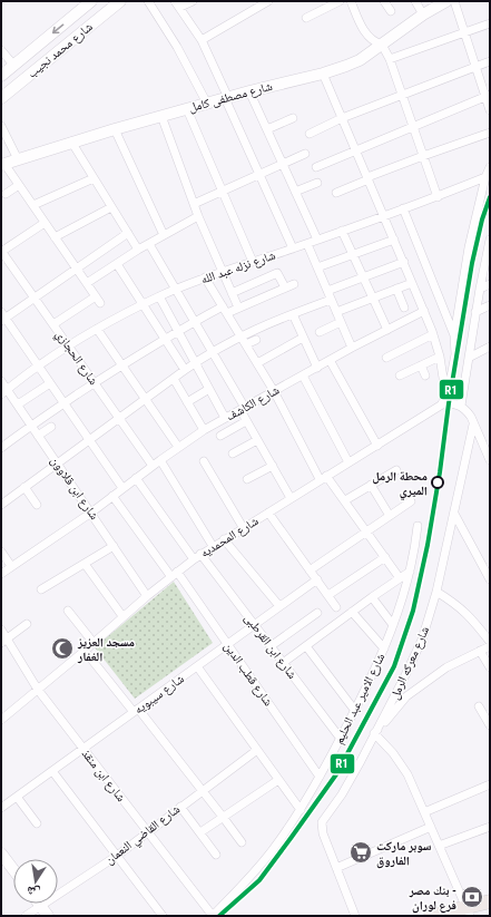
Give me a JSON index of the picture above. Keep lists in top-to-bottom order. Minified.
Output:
{"streets":{"main road":["شارع محمد نجيب","شارع مصطفى كامل"],"street":["شارع نزله عبد الله","شارع الحجازي","شارع الكاشف","شارع ابن قلاوون","شارع المحمديه","شارع ابن القرطبى","شارع معركه الرمل","شارع قطب الدين","شارع سيبويه","شارع الامير عبد الحليم","شارع ابن منقذ","شارع القاضي النعمان"]},"crossings":[["شارع نزله عبد الله","شارع الحجازي"],["شارع نزله عبد الله","شارع ابن قلاوون"],["شارع الحجازي","شارع الكاشف"],["شارع الكاشف","شارع ابن قلاوون"],["شارع الكاشف","شارع ابن القرطبى"],["شارع الكاشف","شارع قطب الدين"],["شارع ابن قلاوون","شارع المحمديه"],["شارع المحمديه","شارع ابن القرطبى"],["شارع المحمديه","شارع قطب الدين"],["شارع المحمديه","شارع ابن منقذ"],["شارع ابن القرطبى","شارع سيبويه"],["شارع ابن القرطبى","شارع الامير عبد الحليم"],["شارع قطب الدين","شارع سيبويه"],["شارع قطب الدين","شارع الامير عبد الحليم"],["شارع سيبويه","شارع ابن منقذ"],["شارع الامير عبد الحليم","شارع ابن منقذ"],["شارع ابن منقذ","شارع القاضي النعمان"]],"places":{"other":["محطة الرمل الميري"],"mosque":["مسجد العزيز الغفار"],"supermarket":["سوبر ماركت الفاروق"],"bank":["بنك مصر - فرع لوران"]},"lines":["transit line R1"],"north":"bottom"}
